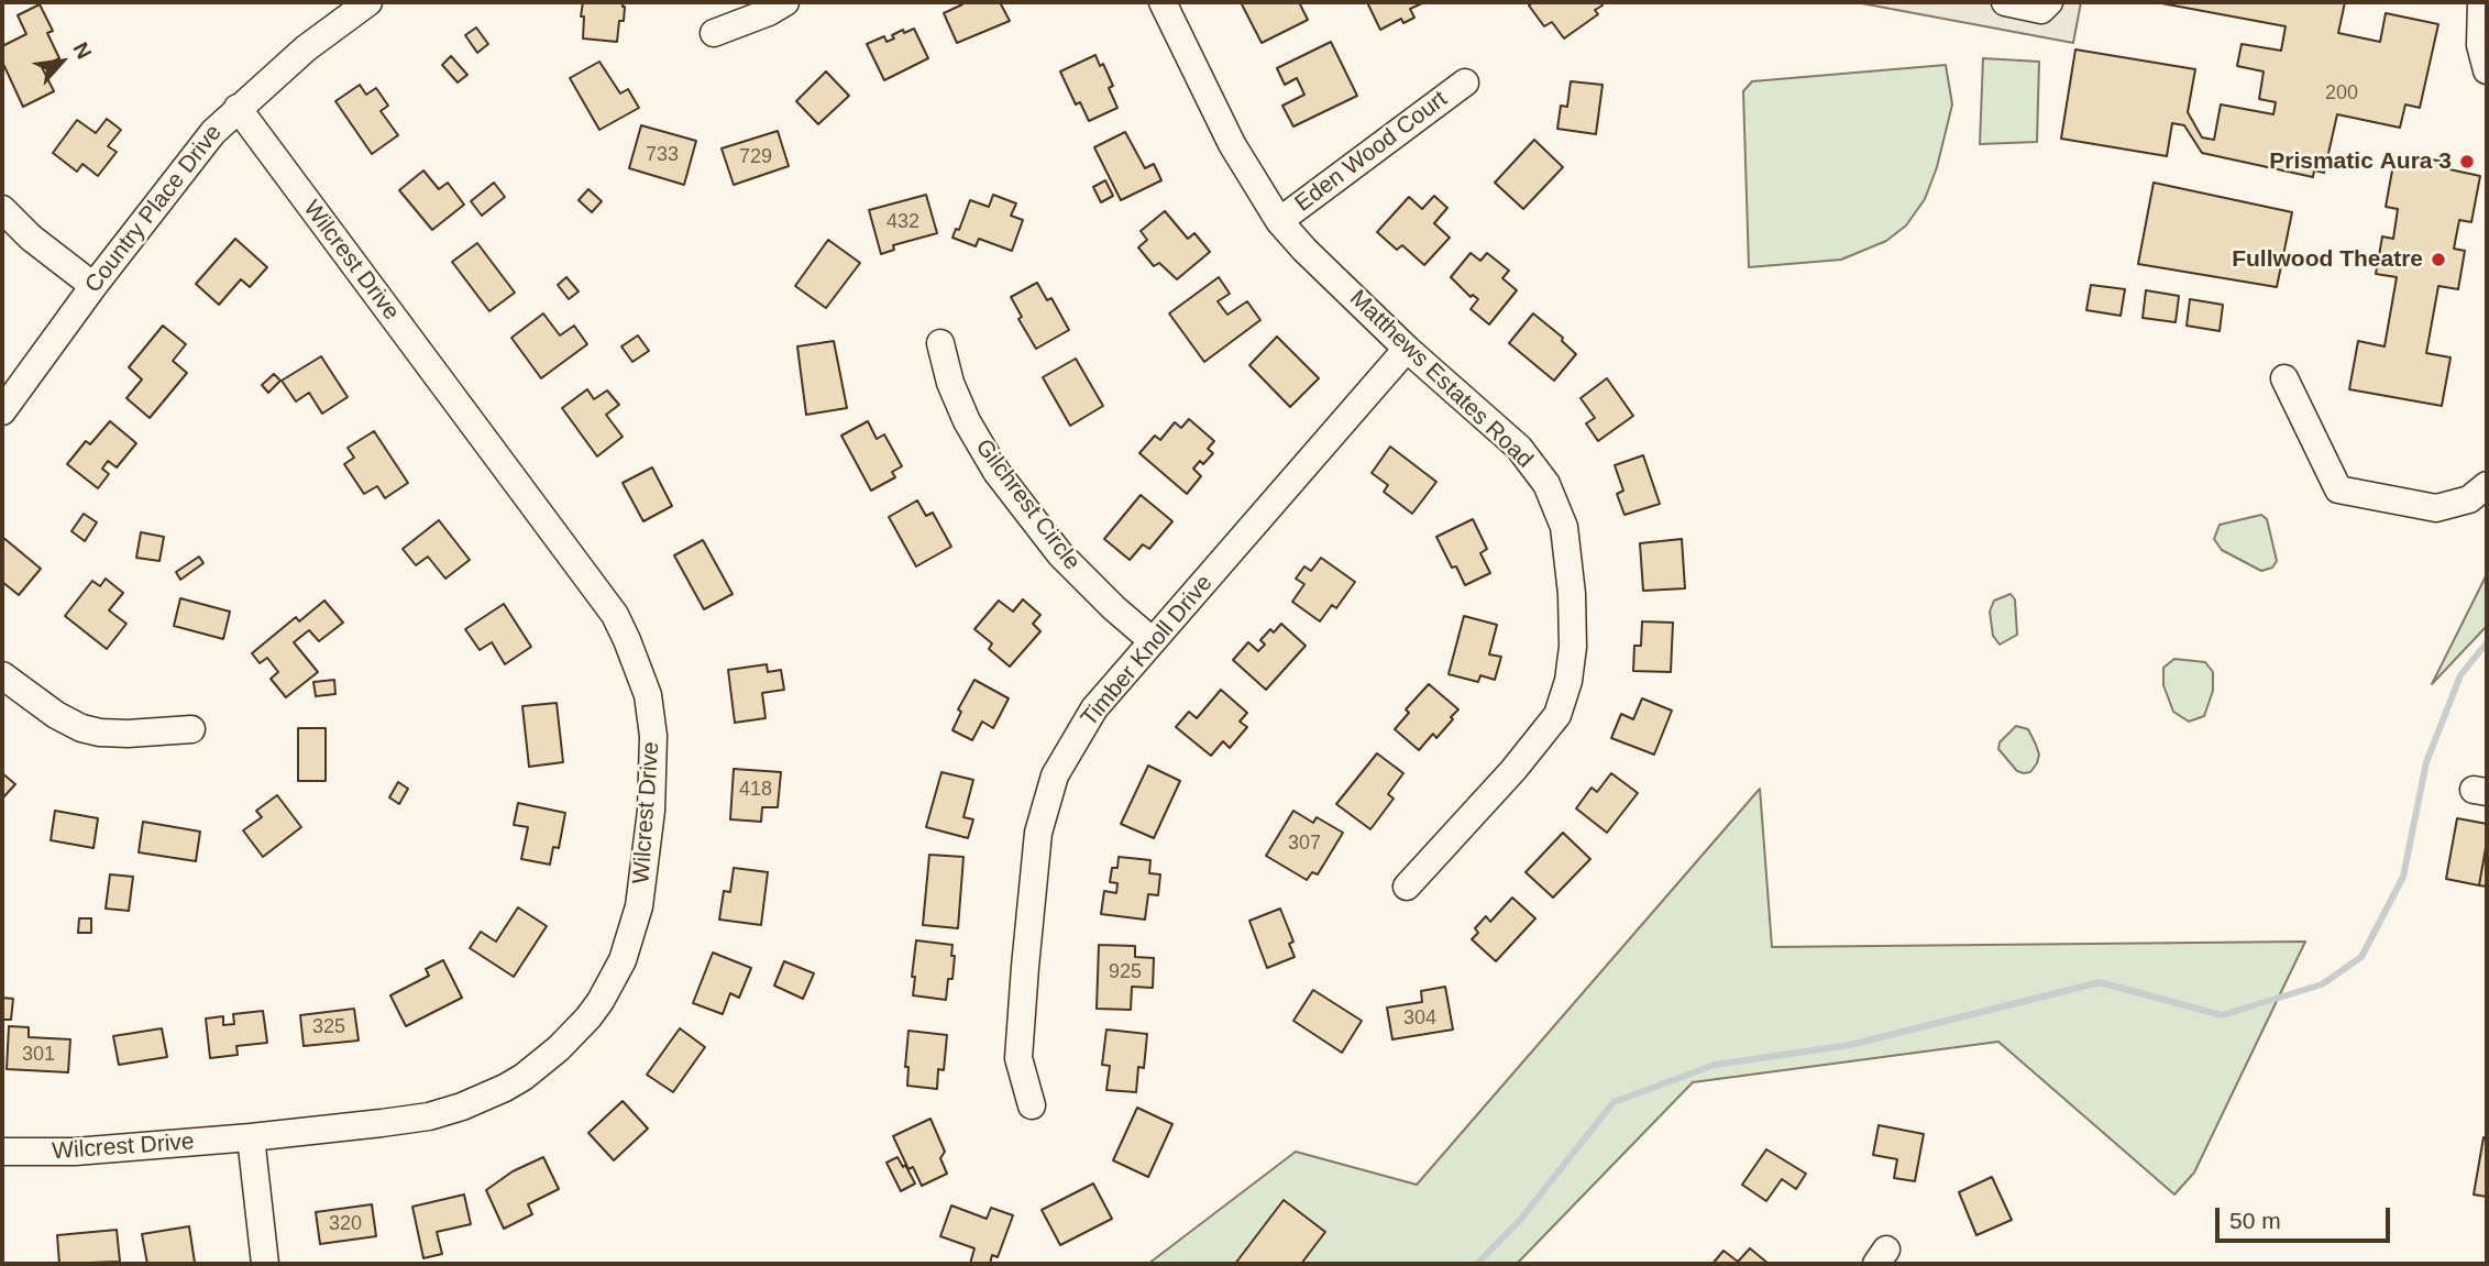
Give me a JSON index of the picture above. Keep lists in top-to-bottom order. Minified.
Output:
{"streets":{"street":["Eden Wood Court","Country Place Drive","Wilcrest Drive","Matthews Estates Road","Gilchrest Circle","Timber Knoll Drive"]},"crossings":[["Eden Wood Court","Matthews Estates Road"],["Country Place Drive","Wilcrest Drive"],["Matthews Estates Road","Timber Knoll Drive"],["Gilchrest Circle","Timber Knoll Drive"]],"places":["Prismatic Aura 3","Fullwood Theatre"],"house_numbers":["200","733","729","432","418","307","925","304","325","301","320"],"scale_bar":"50 m","north":"top right"}
